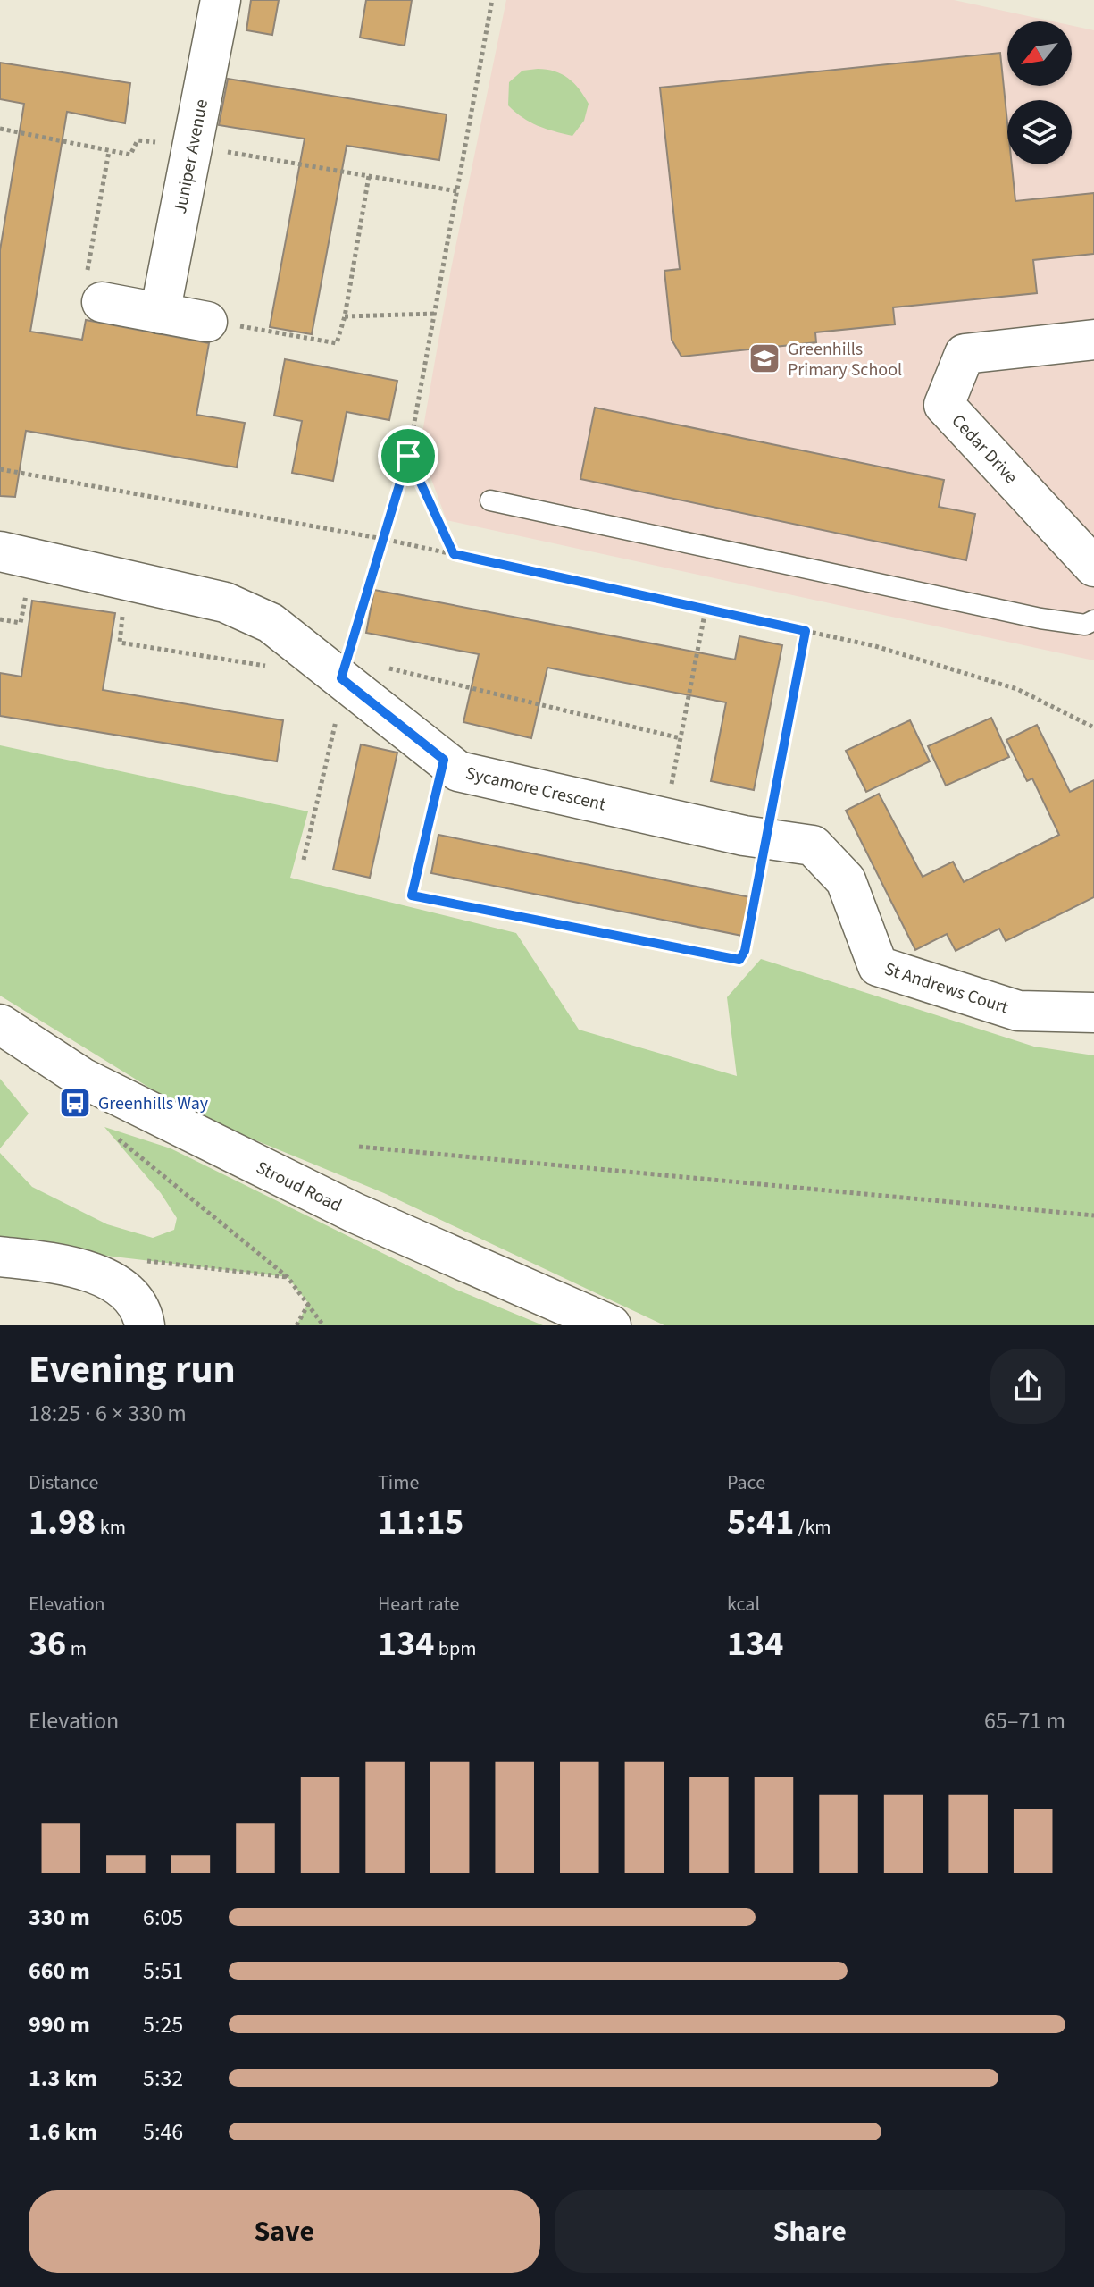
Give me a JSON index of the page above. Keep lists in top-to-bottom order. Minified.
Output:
{"streets":{"street":["Juniper Avenue","Cedar Drive","Sycamore Crescent","St Andrews Court","Stroud Road"]},"crossings":[["Sycamore Crescent","St Andrews Court"]],"places":{"school or university":["Greenhills Primary School"],"bus stop":["Greenhills Way"]},"north":"bottom left","page":{"heading":["Evening run","18:25 · 6 × 330 m"],"stats":[["Distance","1.98 km"],["Time","11:15"],["Pace","5:41 /km"],["Elevation","36 m"],["Heart rate","134 bpm"],["kcal","134"]],"chart":["Elevation","65–71 m"],"list":[{"name":"330 m","note":"6:05"},{"name":"660 m","note":"5:51"},{"name":"990 m","note":"5:25"},{"name":"1.3 km","note":"5:32"},{"name":"1.6 km","note":"5:46"}],"buttons":["Save","Share"]}}
